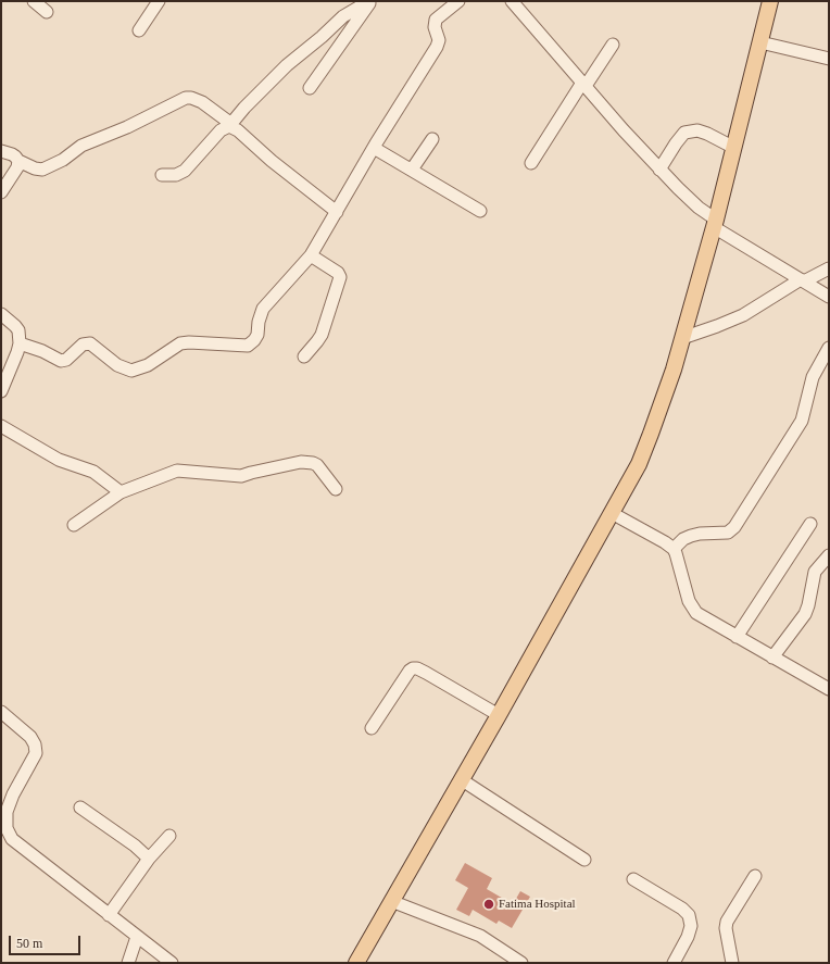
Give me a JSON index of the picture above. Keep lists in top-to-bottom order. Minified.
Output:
{"places":["Fatima Hospital"],"scale_bar":"50 m"}
